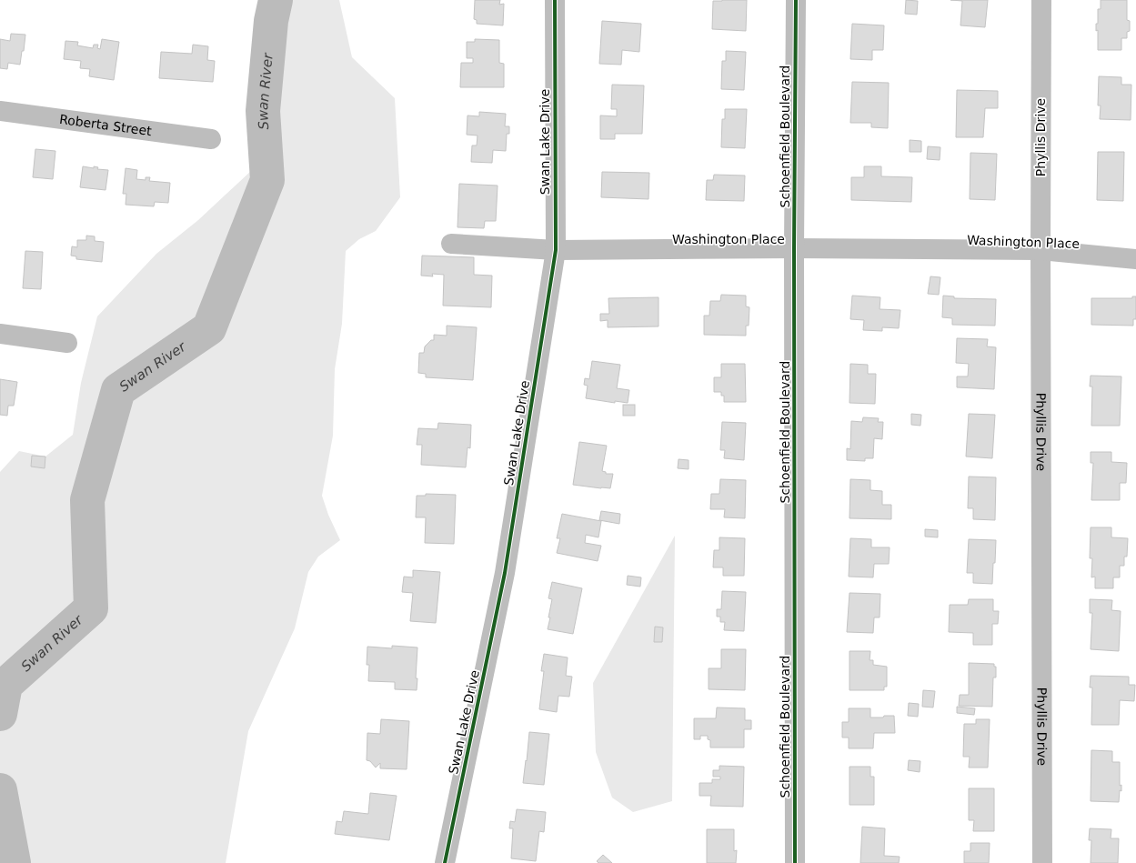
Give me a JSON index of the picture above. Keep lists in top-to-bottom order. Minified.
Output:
{"streets":{"street":["Roberta Street","Schoenfield Boulevard","Phyllis Drive","Swan Lake Drive","Washington Place"]},"crossings":[["Schoenfield Boulevard","Washington Place"],["Phyllis Drive","Washington Place"],["Swan Lake Drive","Washington Place"]],"water":["Swan River"]}
